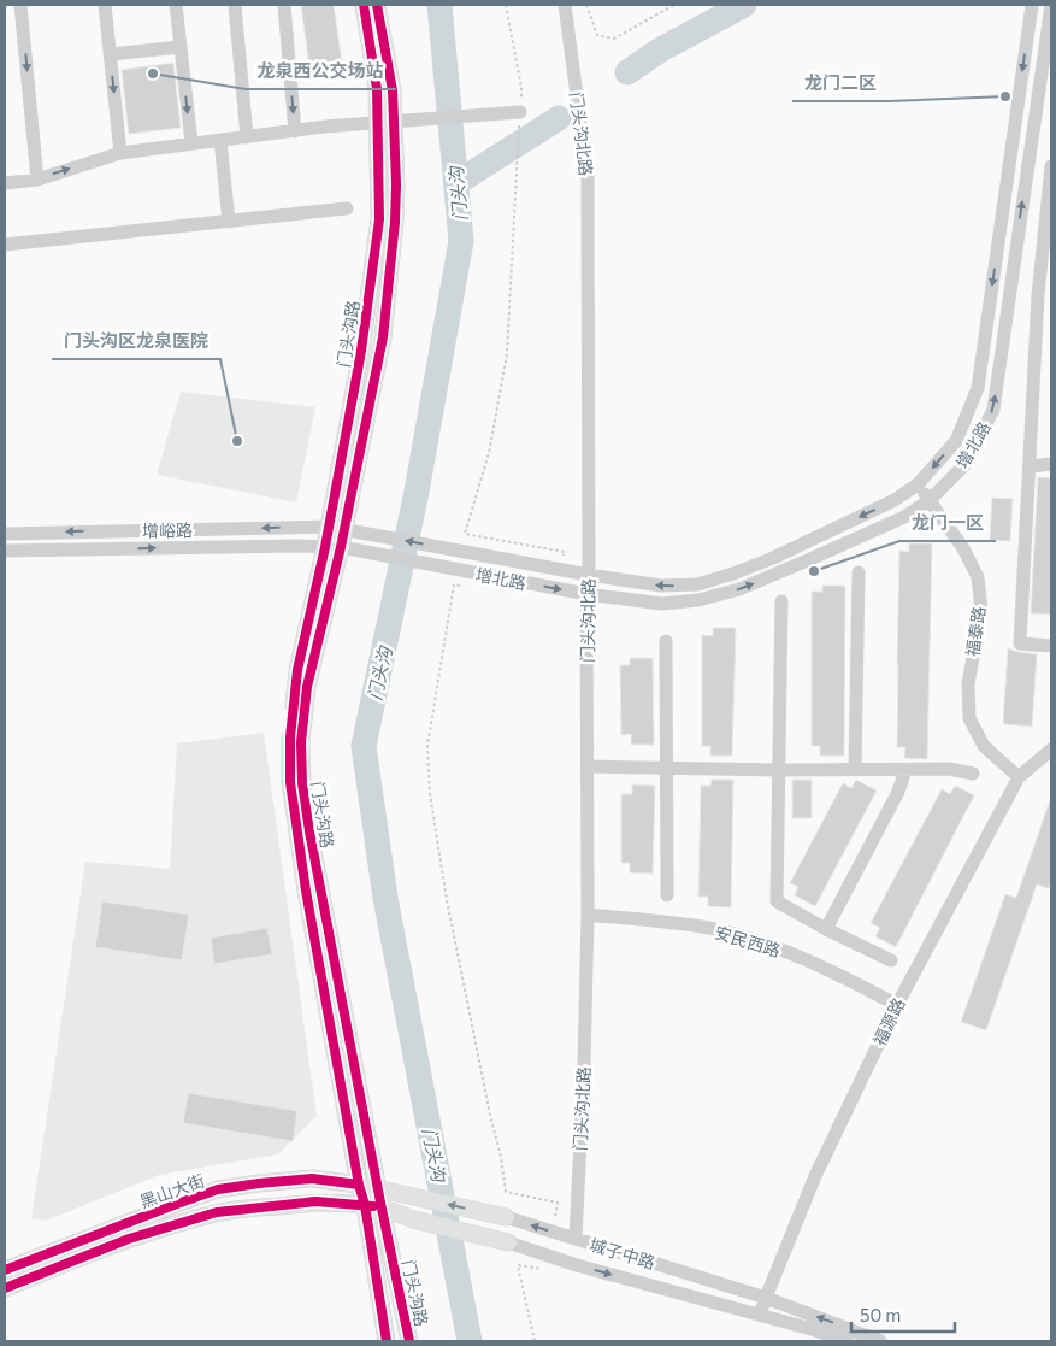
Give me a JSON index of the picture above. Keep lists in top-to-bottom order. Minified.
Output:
{"streets":{"main road":["门头沟路","黑山大街","城子中路"],"street":["门头沟北路","增北路","增峪路","福泰路","安民西路","福源路"]},"crossings":[["门头沟北路","增北路"],["门头沟北路","安民西路"],["门头沟北路","城子中路"],["门头沟路","增北路"],["门头沟路","增峪路"],["门头沟路","黑山大街"],["门头沟路","城子中路"],["增北路","增峪路"],["增北路","福泰路"],["福泰路","福源路"],["安民西路","福源路"],["福源路","城子中路"],["黑山大街","城子中路"]],"water":["门头沟"],"places":["龙泉西公交场站","龙门二区","门头沟区龙泉医院","龙门一区"],"scale_bar":"50 m"}
